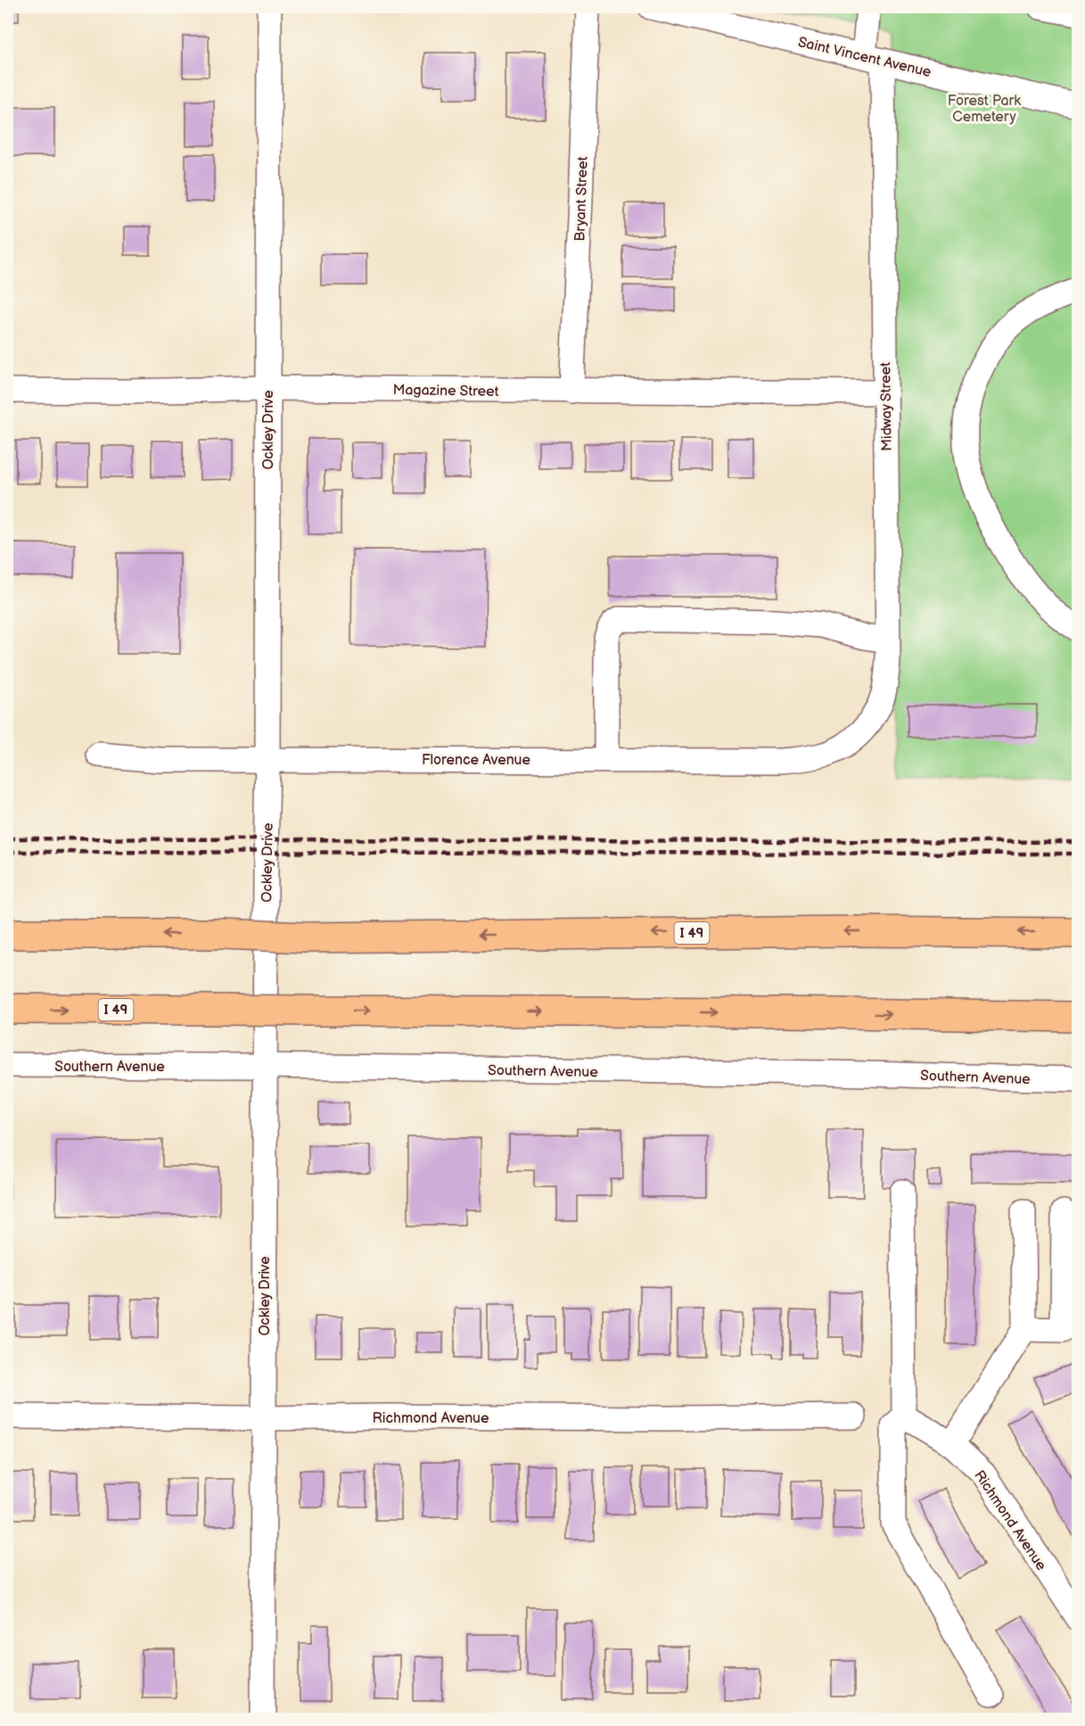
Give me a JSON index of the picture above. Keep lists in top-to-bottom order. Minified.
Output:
{"streets":{"highway":["I 49"],"street":["Saint Vincent Avenue","Bryant Street","Magazine Street","Midway Street","Ockley Drive","Florence Avenue","Southern Avenue","Richmond Avenue"]},"crossings":[["Saint Vincent Avenue","Midway Street"],["Bryant Street","Magazine Street"],["Magazine Street","Midway Street"],["Magazine Street","Ockley Drive"],["Midway Street","Florence Avenue"],["Ockley Drive","Florence Avenue"],["Ockley Drive","Southern Avenue"],["Ockley Drive","Richmond Avenue"]],"parks":["Forest Park Cemetery"]}
